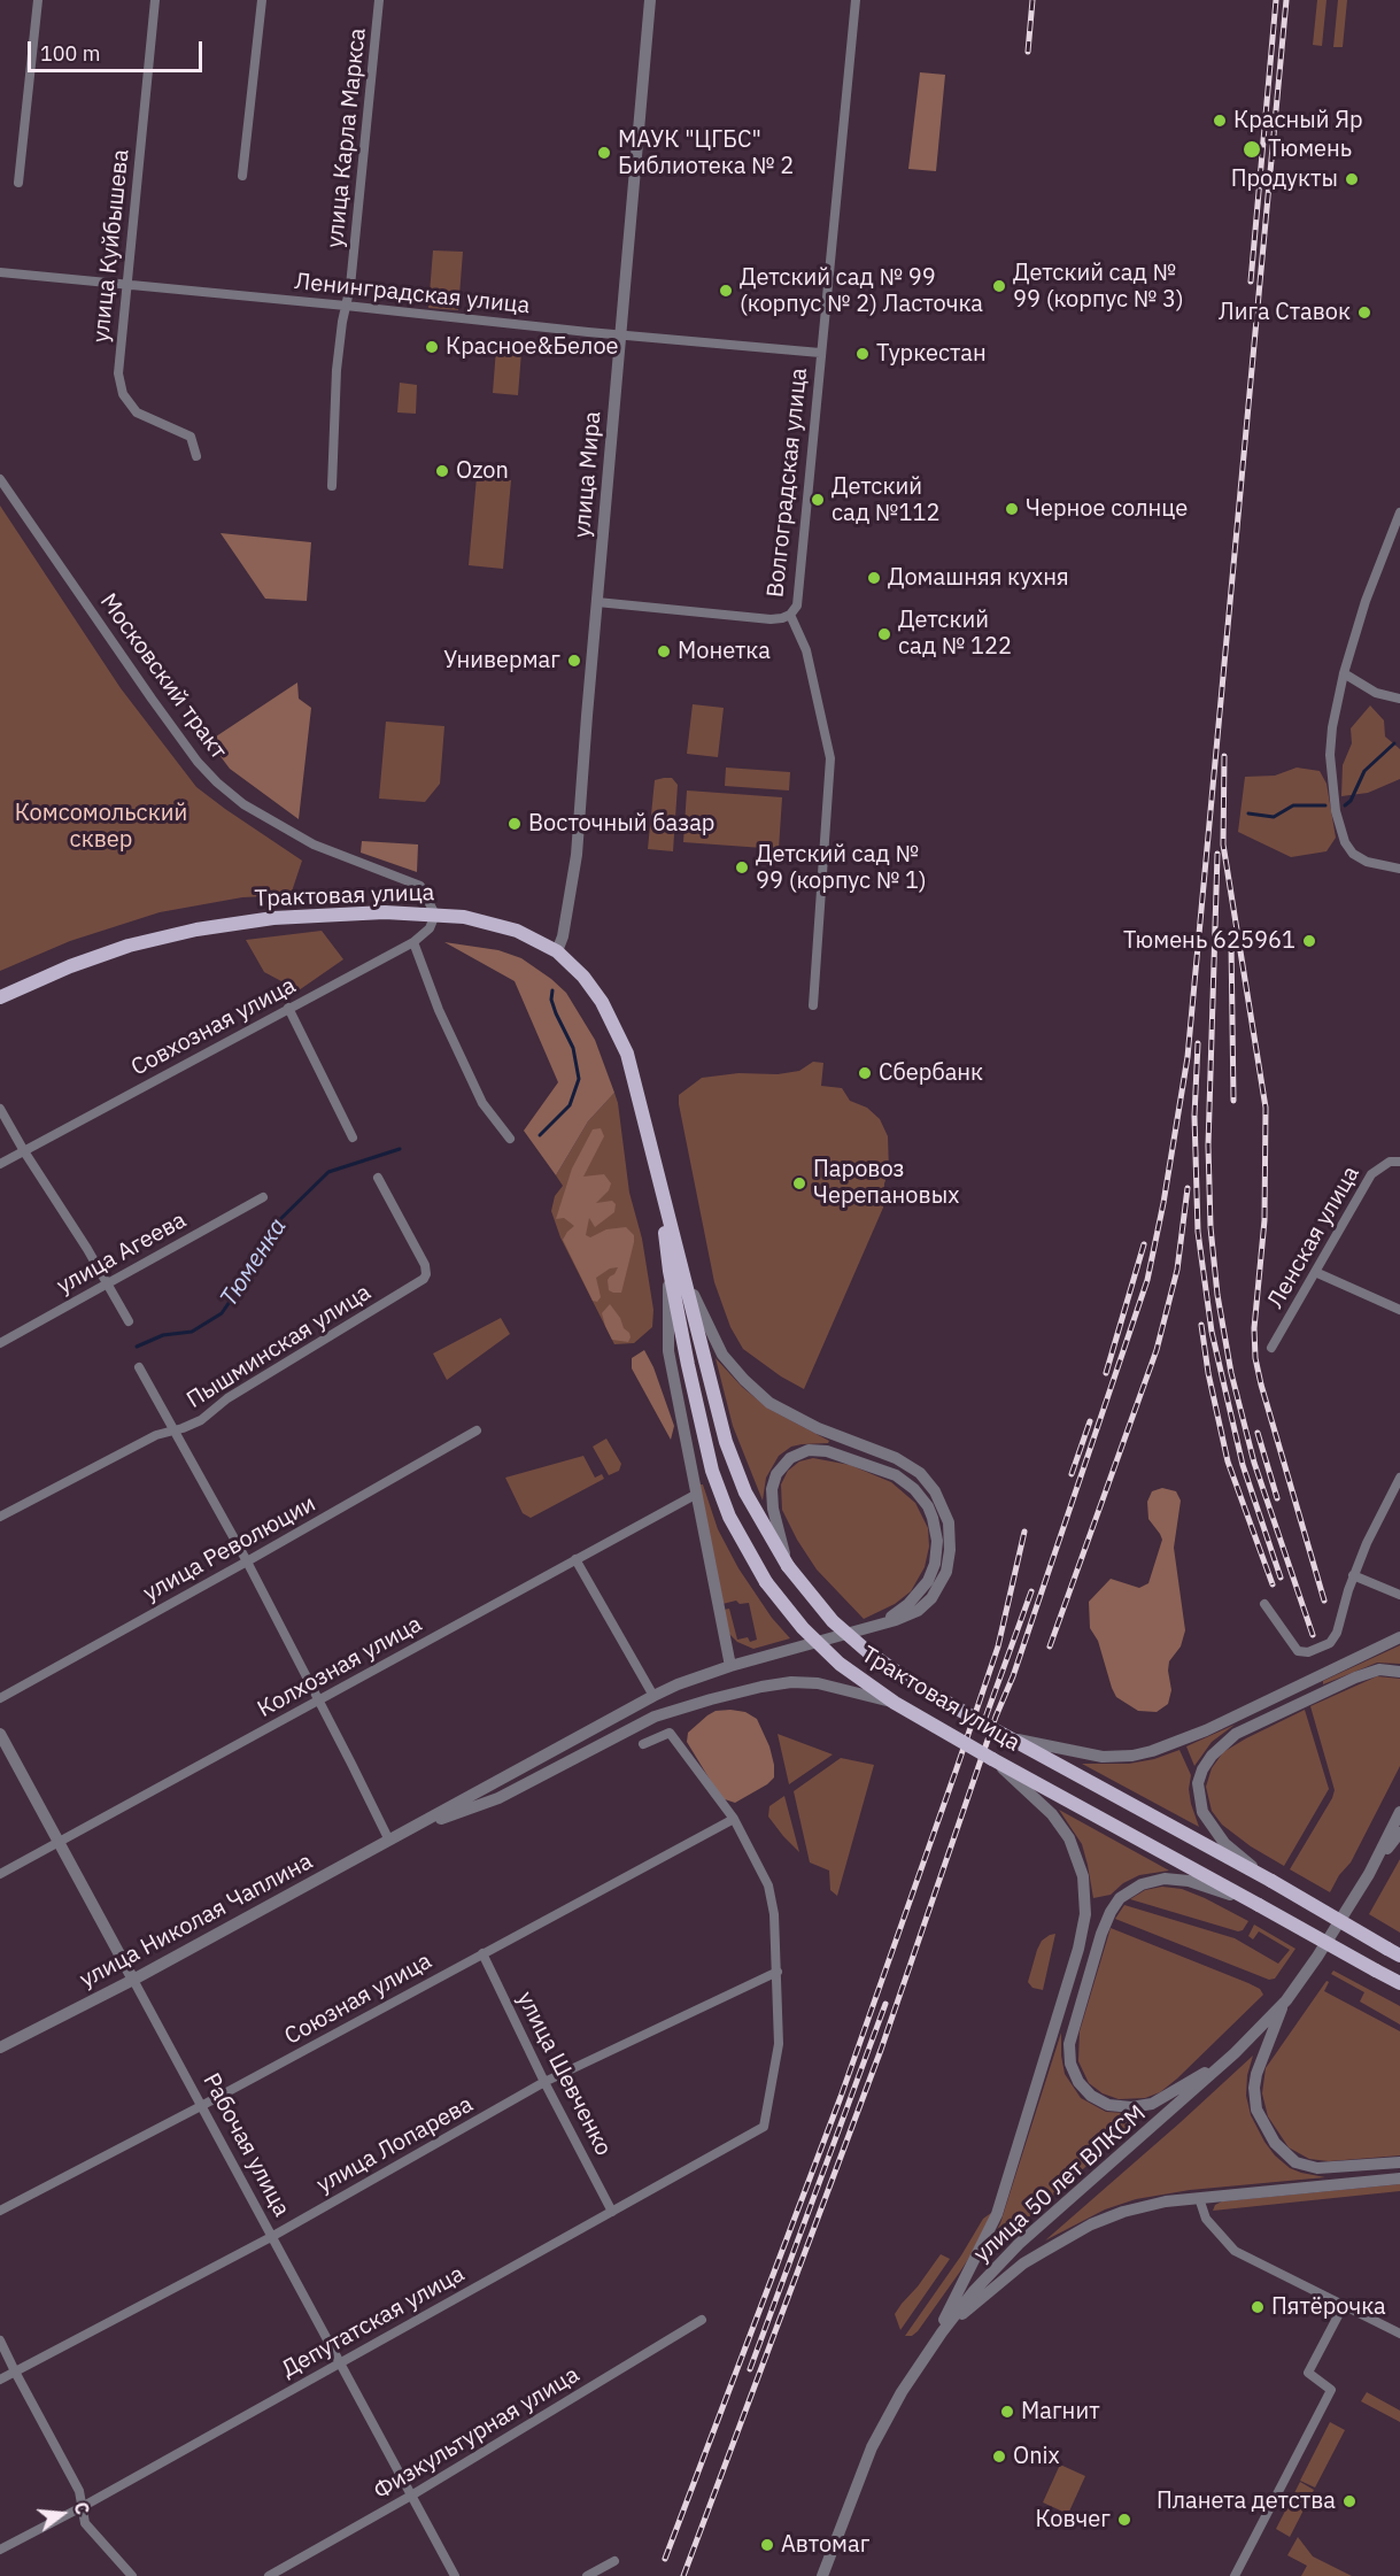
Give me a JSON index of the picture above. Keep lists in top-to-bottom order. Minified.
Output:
{"streets":{"main road":["Трактовая улица"],"street":["улица Карла Маркса","улица Куйбышева","Ленинградская улица","улица Мира","Волгоградская улица","Московский тракт","Совхозная улица","Ленская улица","улица Агеева","Пышминская улица","улица Революции","Колхозная улица","улица Николая Чаплина","Союзная улица","улица Шевченко","Рабочая улица","улица Лопарева","улица 50 лет ВЛКСМ","Депутатская улица","Физкультурная улица"]},"crossings":[["улица Карла Маркса","Ленинградская улица"],["улица Куйбышева","Ленинградская улица"],["Ленинградская улица","улица Мира"],["Ленинградская улица","Волгоградская улица"],["улица Мира","Трактовая улица"],["Московский тракт","Трактовая улица"],["Московский тракт","Совхозная улица"],["Трактовая улица","Совхозная улица"],["Колхозная улица","Рабочая улица"],["улица Николая Чаплина","Рабочая улица"],["Союзная улица","улица Шевченко"],["Союзная улица","Рабочая улица"],["улица Шевченко","улица Лопарева"],["улица Шевченко","Депутатская улица"],["Рабочая улица","улица Лопарева"],["Рабочая улица","Депутатская улица"],["Рабочая улица","Физкультурная улица"],["улица Лопарева","Депутатская улица"]],"water":["Тюменка"],"parks":["Комсомольский сквер"],"places":["Красный Яр","Тюмень","МАУК \"ЦГБС\" Библиотека № 2","Продукты","Детский сад № 99 (корпус № 3)","Детский сад № 99 (корпус № 2) Ласточка","Лига Ставок","Красное&Белое","Туркестан","Ozon","Детский сад №112","Черное солнце","Домашняя кухня","Детский сад № 122","Монетка","Универмаг","Восточный базар","Детский сад № 99 (корпус № 1)","Тюмень 625961","Сбербанк","Паровоз Черепановых","Пятёрочка","Магнит","Onix","Планета детства","Ковчег","Автомаг"],"scale_bar":"100 m","north":"right"}
